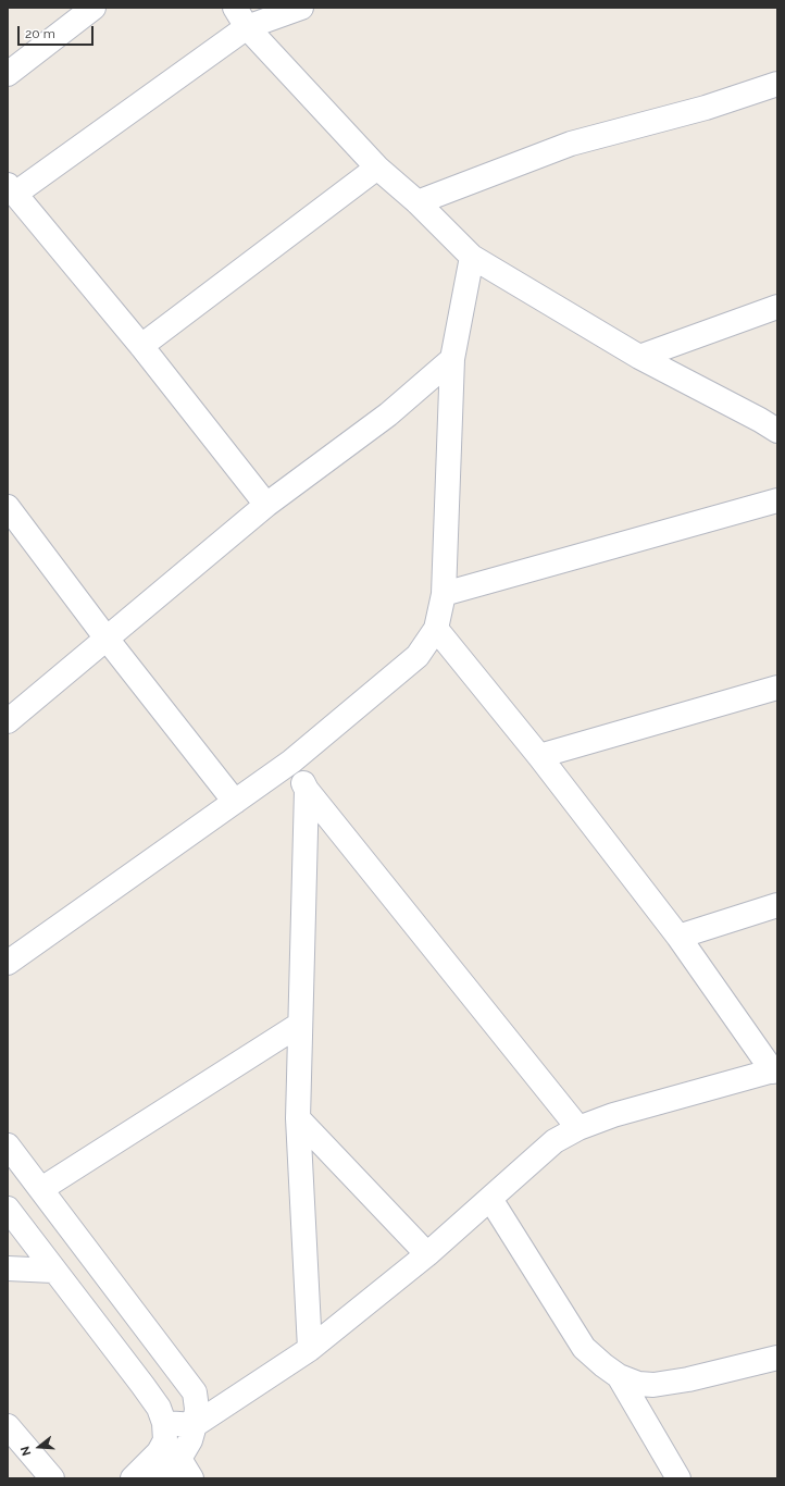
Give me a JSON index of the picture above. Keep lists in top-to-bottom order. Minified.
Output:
{"scale_bar":"20 m","north":"left"}
